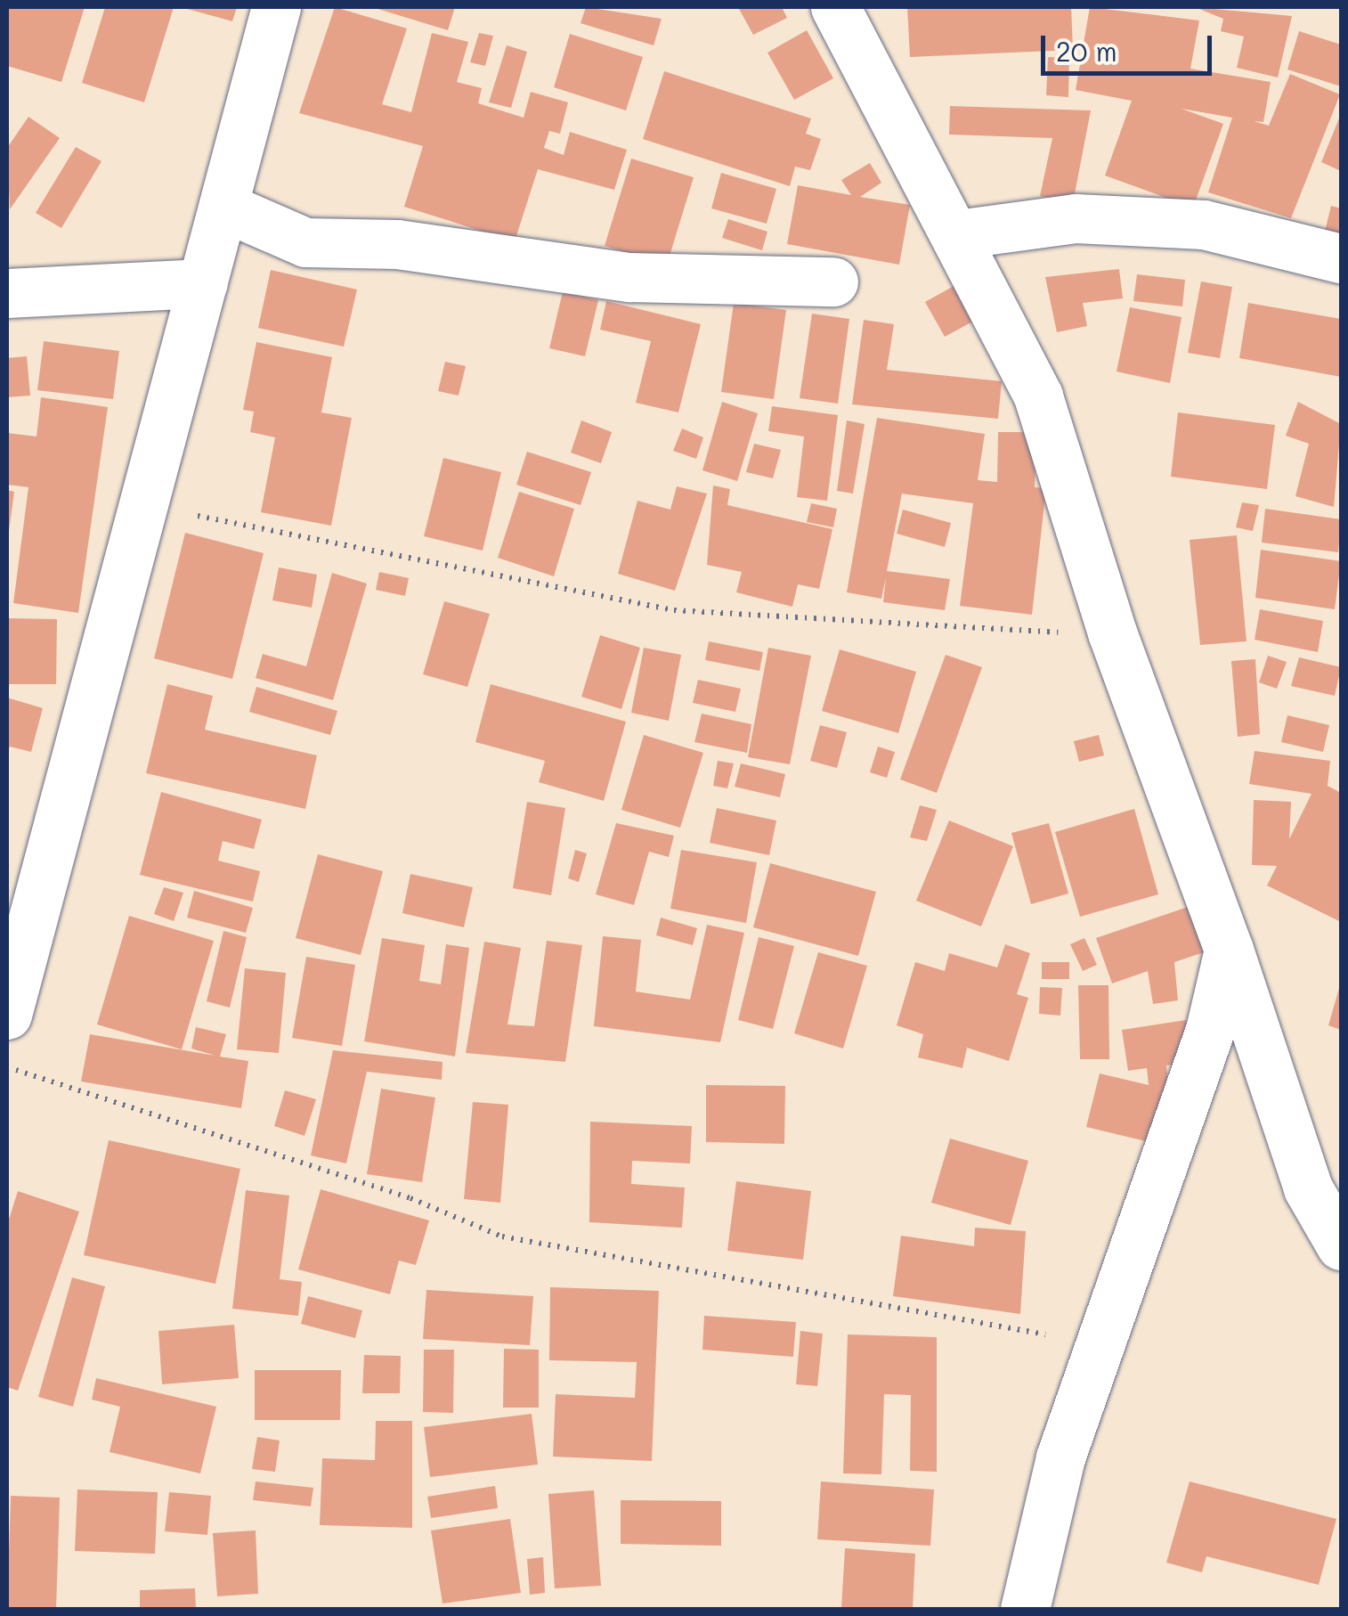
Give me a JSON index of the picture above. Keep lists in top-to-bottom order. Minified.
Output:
{"scale_bar":"20 m"}
